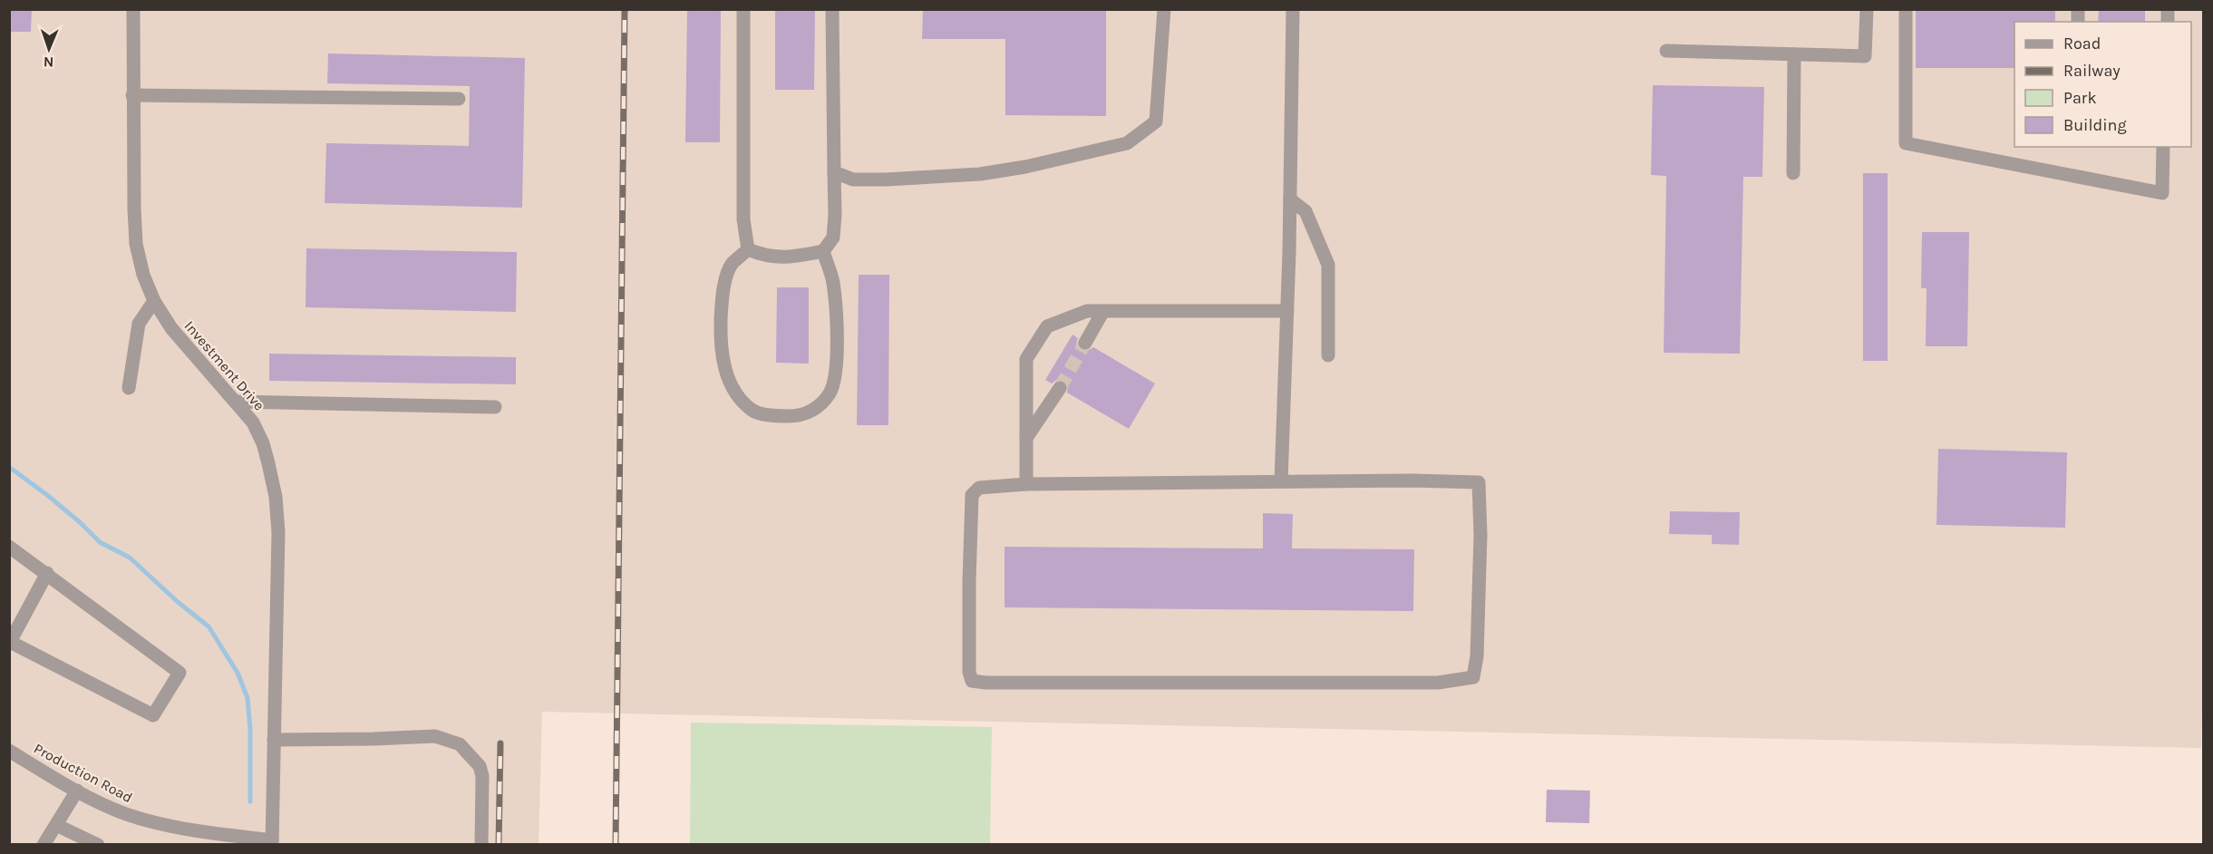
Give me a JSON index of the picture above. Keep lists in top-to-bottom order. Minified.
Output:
{"streets":{"street":["Investment Drive","Production Road"]},"crossings":[["Investment Drive","Production Road"]],"legend":["Road","Railway","Park","Building"],"north":"bottom"}
